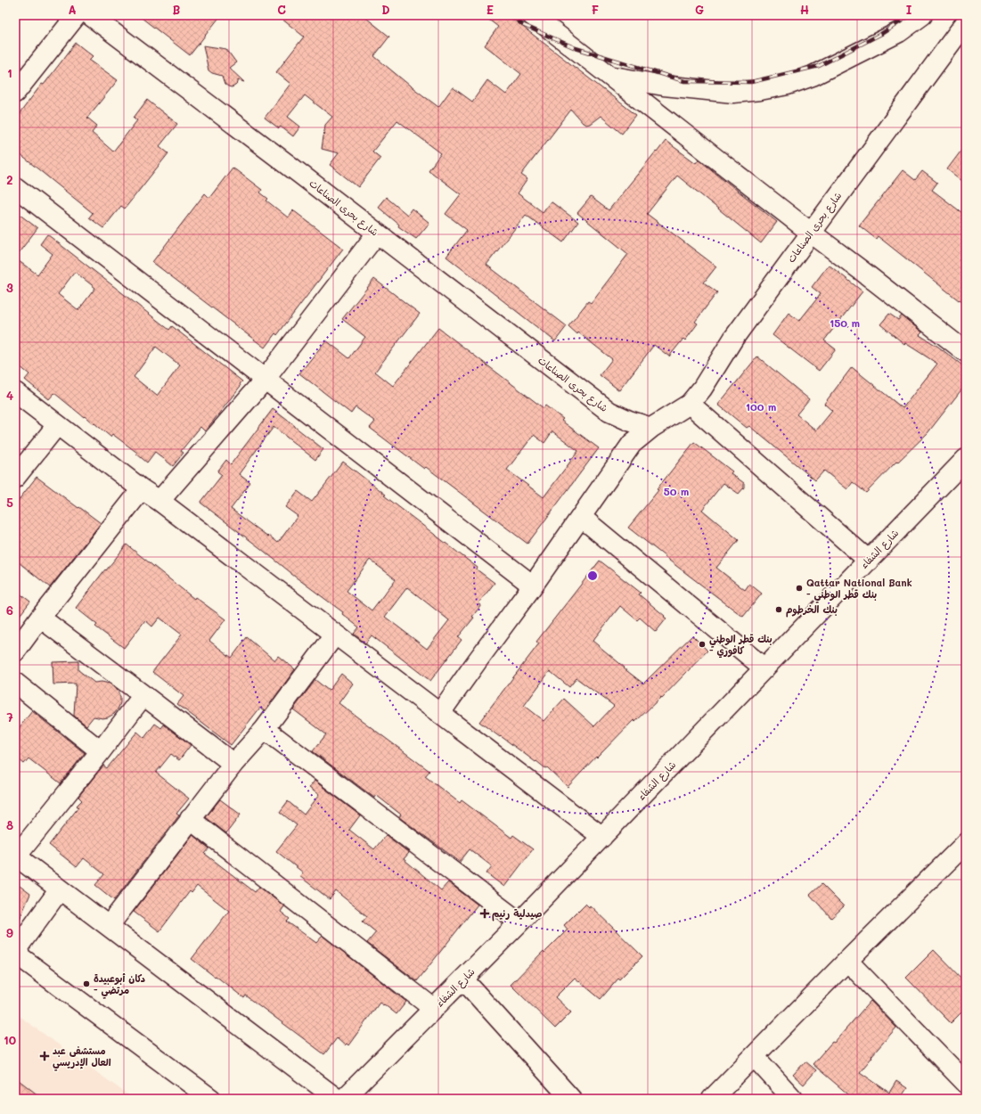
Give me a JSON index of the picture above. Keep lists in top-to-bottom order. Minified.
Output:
{"streets":{"street":["شارع بحرى الصناعات","شارع الشفاء"]},"places":{"other":["Qattar National Bank - بنك قطر الوطني","بنك الخرطوم","بنك قطر الوطني - كافوري","دكان أبوعبيدة - مرتضي"],"health":["صيدلية رنيم","مستشفى عبد العال الإدريسي"]},"grid":{"columns":["A","B","C","D","E","F","G","H","I"],"rows":["1","2","3","4","5","6","7","8","9","10"]},"rings":["150 m","100 m","50 m"]}
